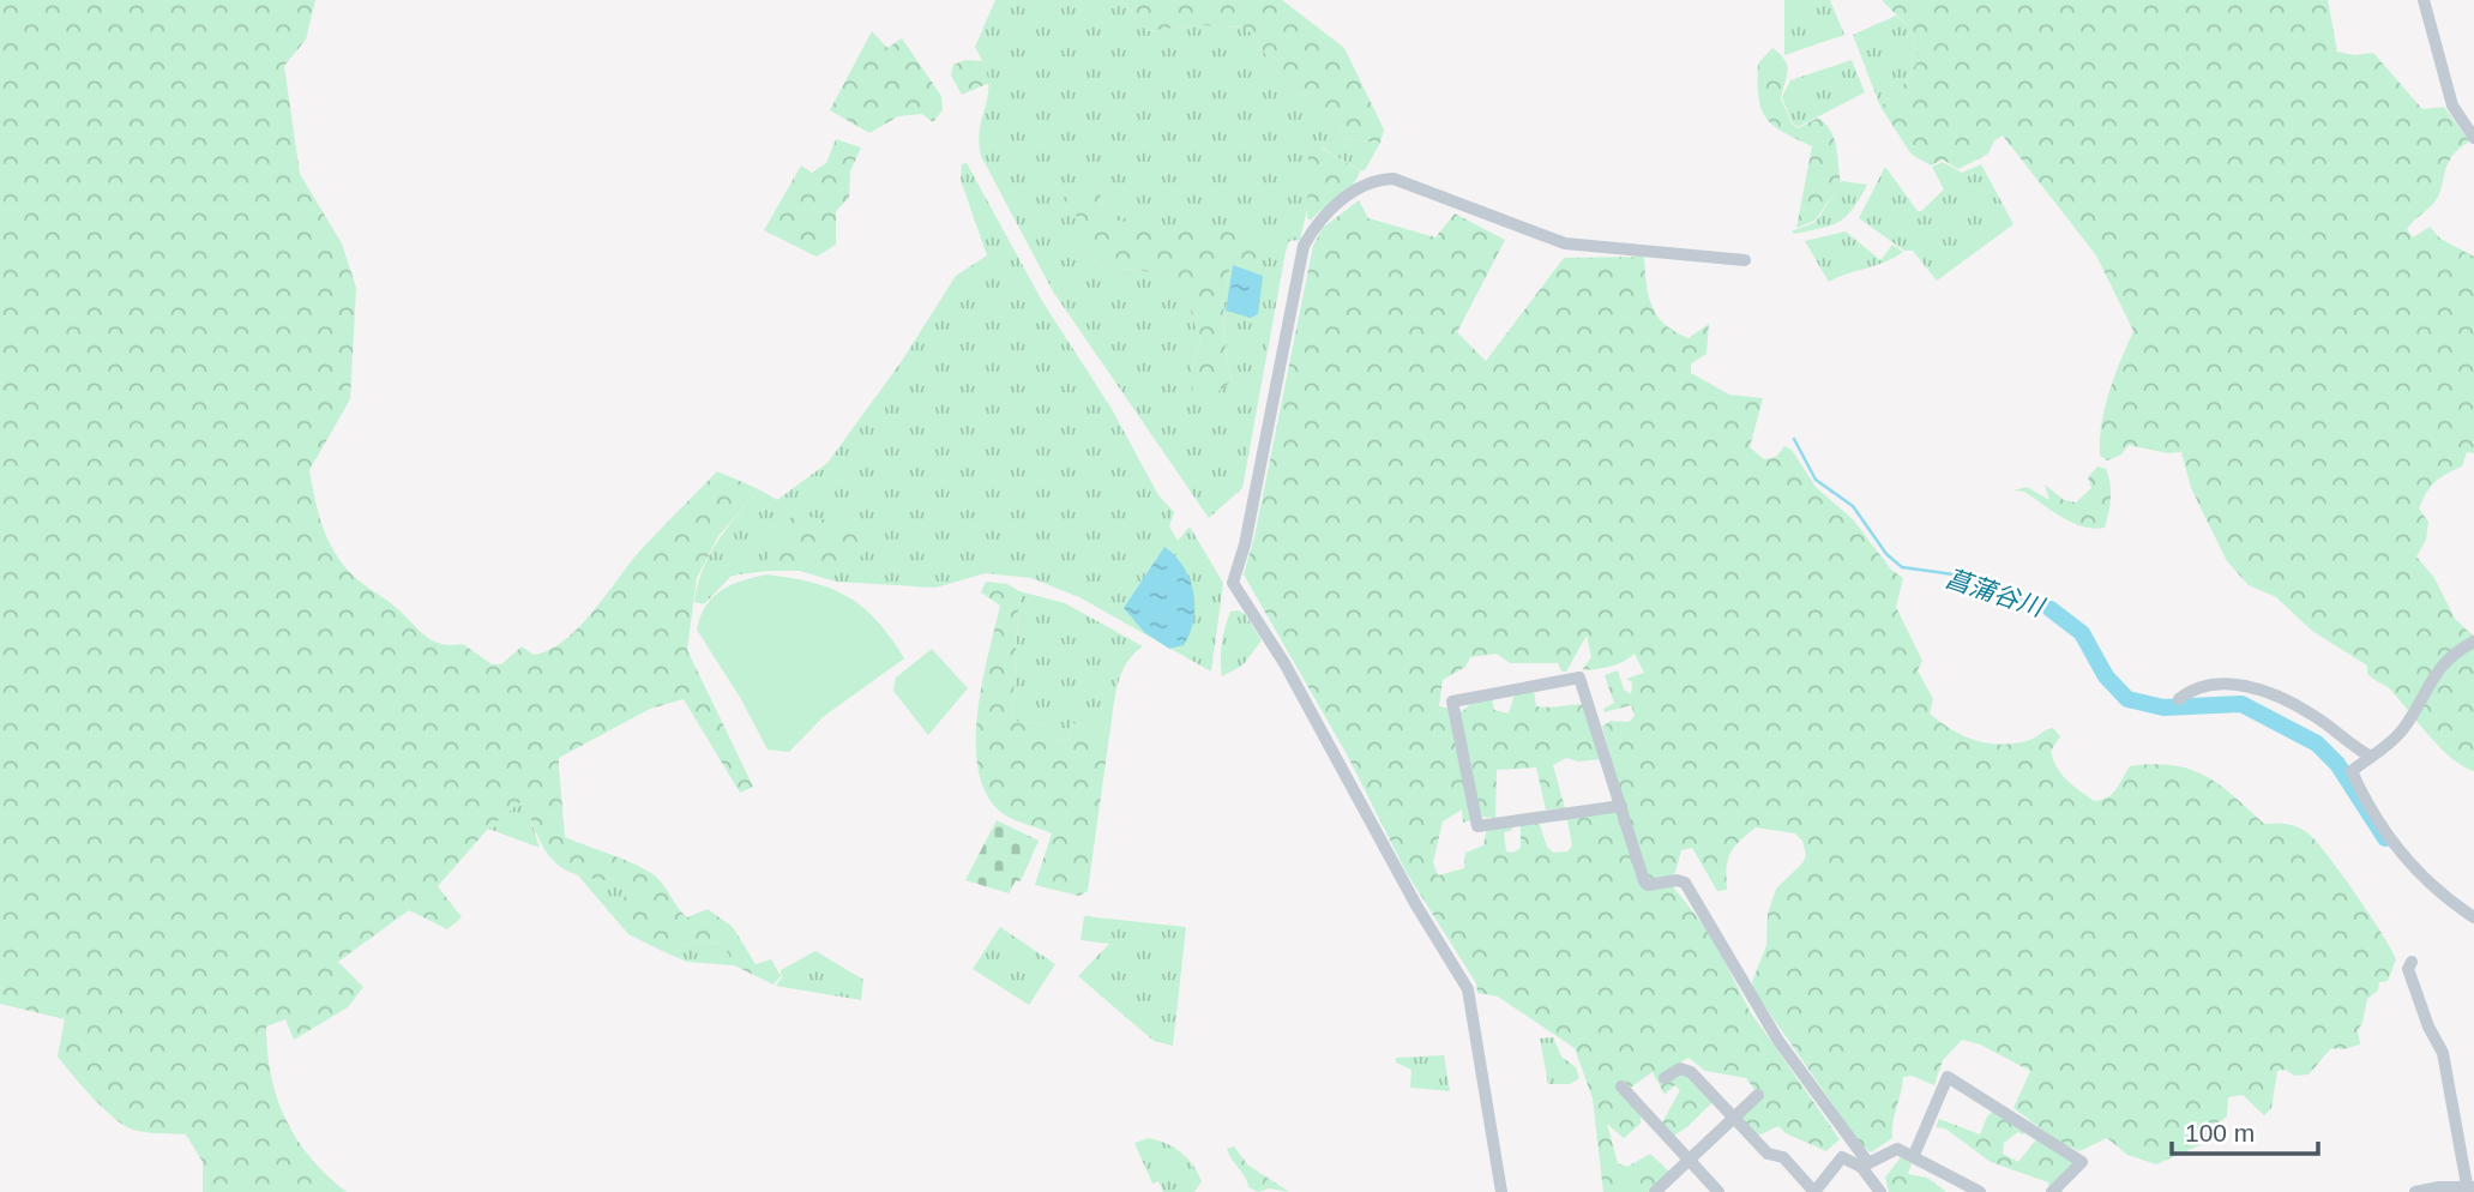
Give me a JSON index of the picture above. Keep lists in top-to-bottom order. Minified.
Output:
{"water":["菖蒲谷川"],"scale_bar":"100 m"}
